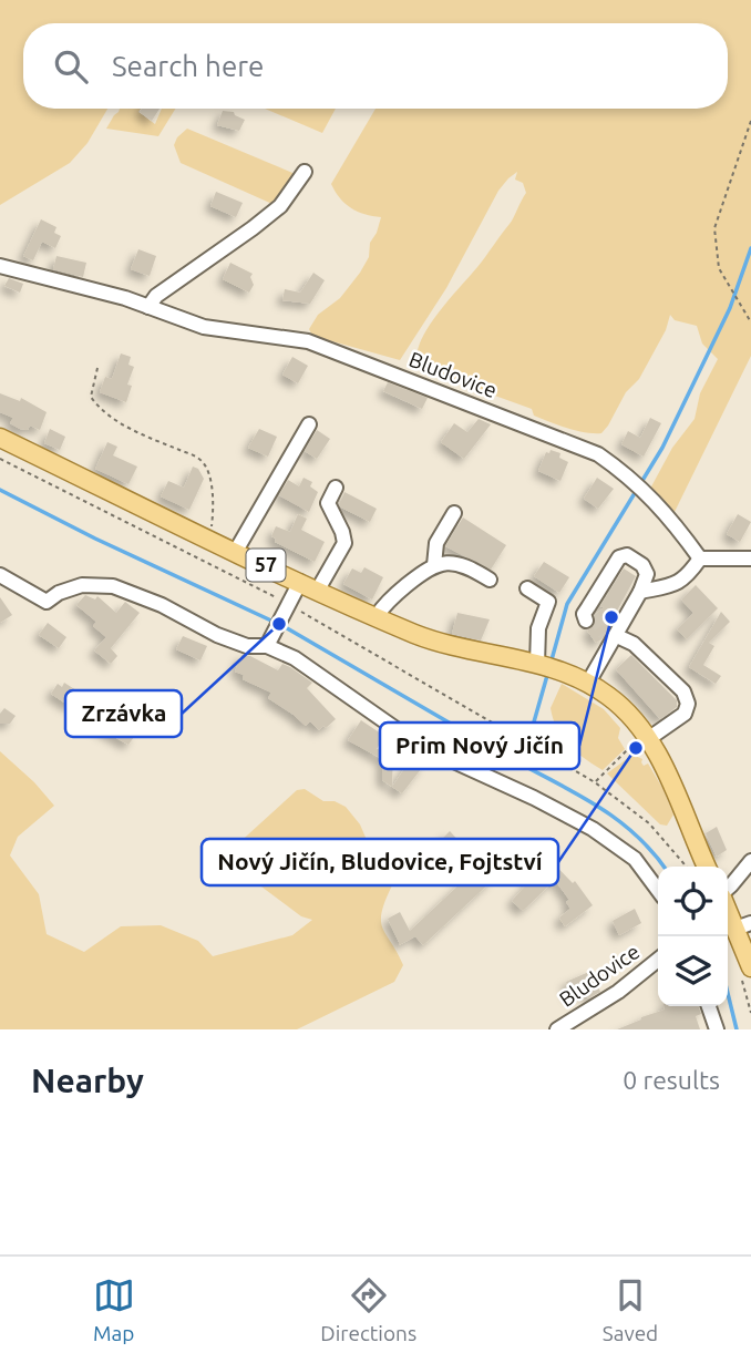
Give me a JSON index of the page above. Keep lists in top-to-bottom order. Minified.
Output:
{"streets":{"main road":["57"],"street":["Bludovice"]},"places":["Prim Nový Jičín","Zrzávka","Nový Jičín, Bludovice, Fojtství"],"page":{"search":"Search here","heading":["Nearby","0 results"],"nav":["Map","Directions","Saved"]}}
